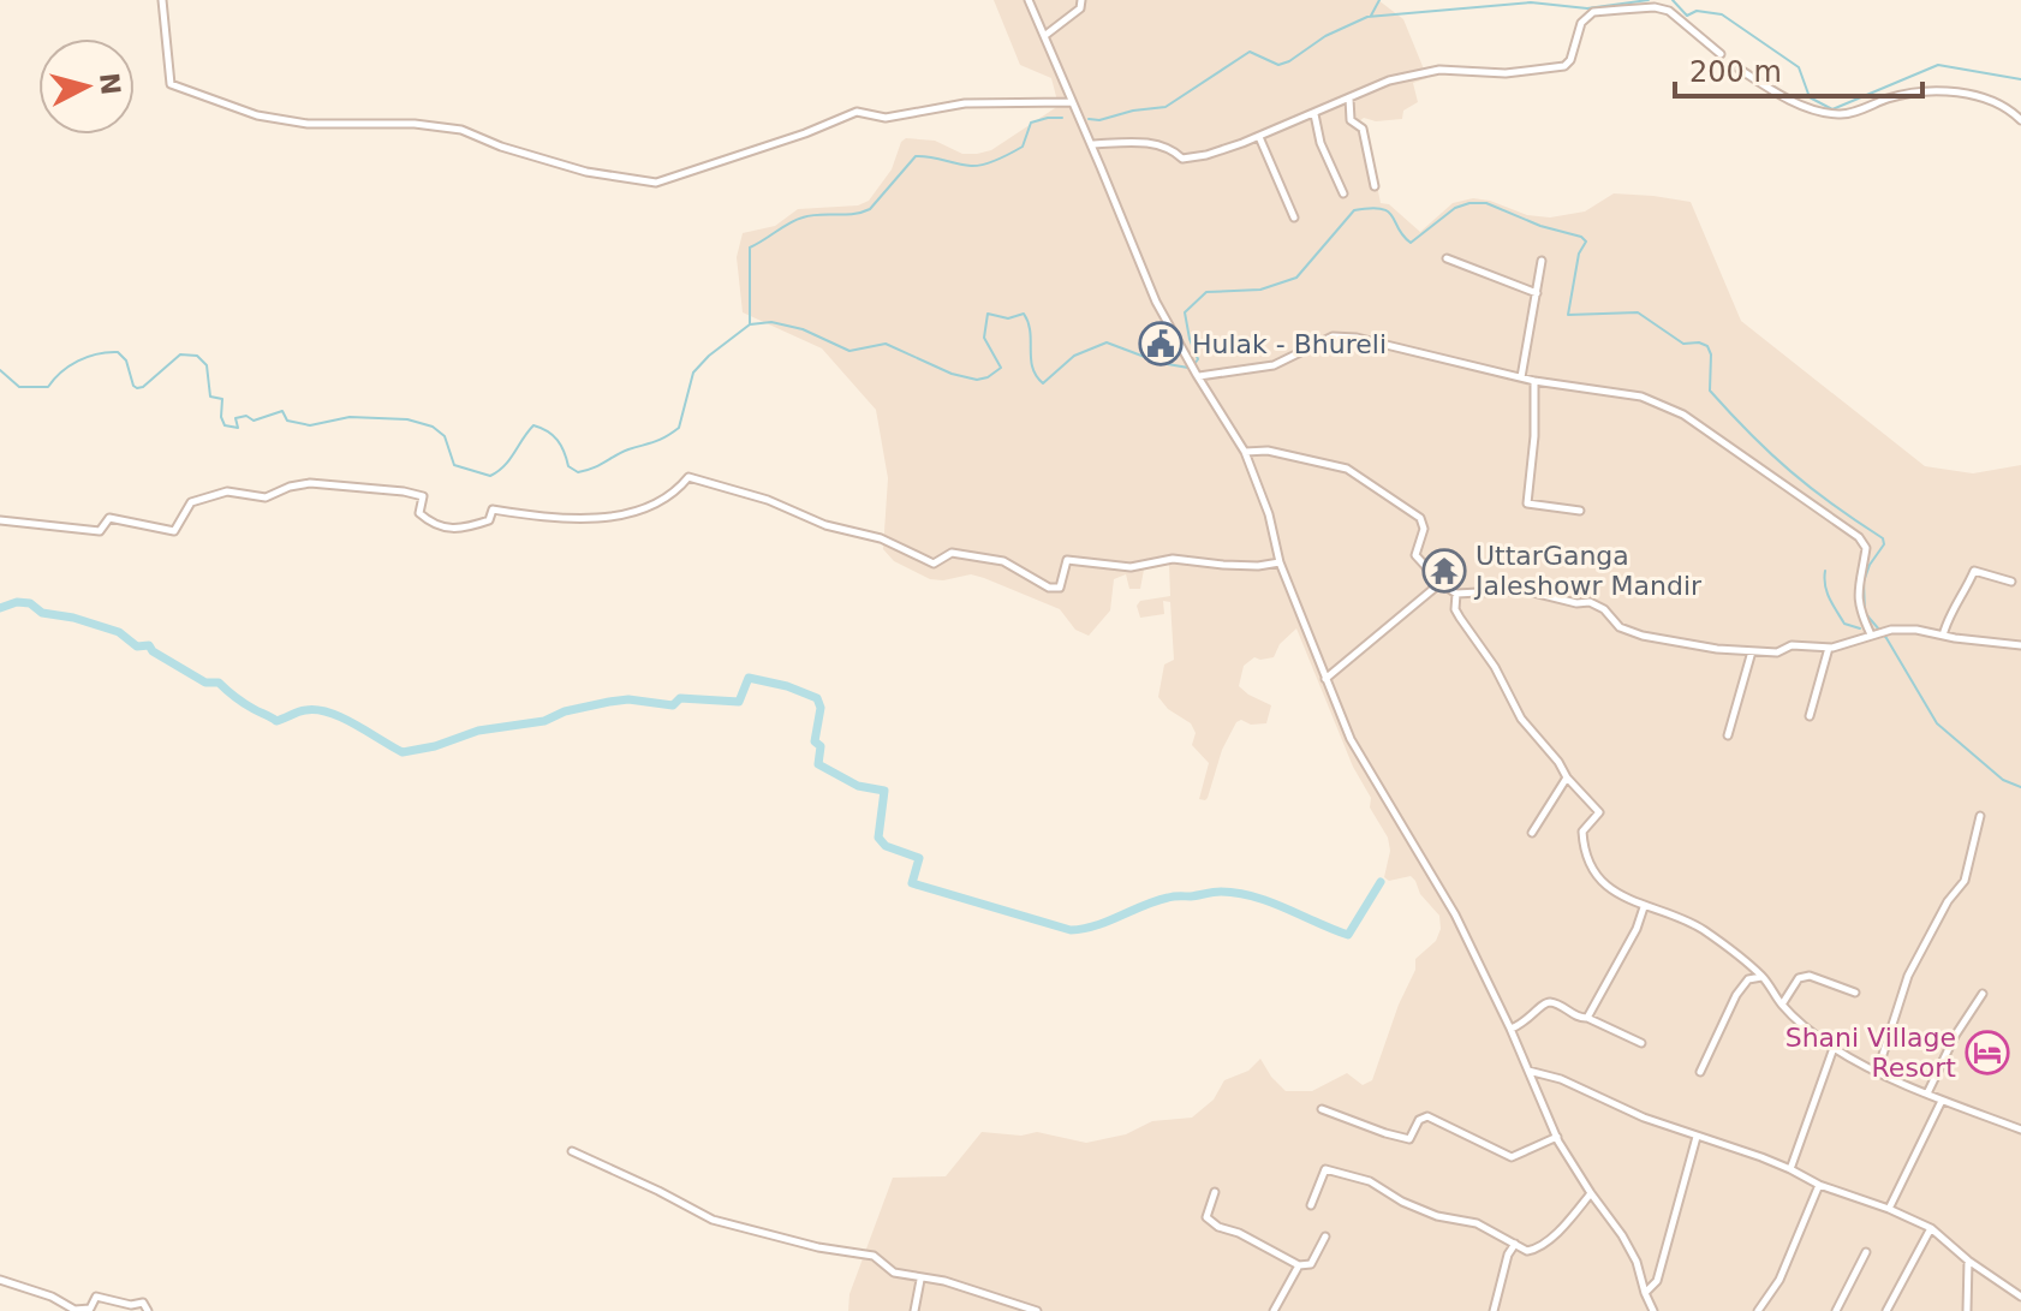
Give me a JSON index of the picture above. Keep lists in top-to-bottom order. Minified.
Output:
{"places":{"public building":["Hulak - Bhureli"],"temple":["UttarGanga Jaleshowr Mandir"],"hotel":["Shani Village Resort"]},"scale_bar":"200 m","north":"right"}
